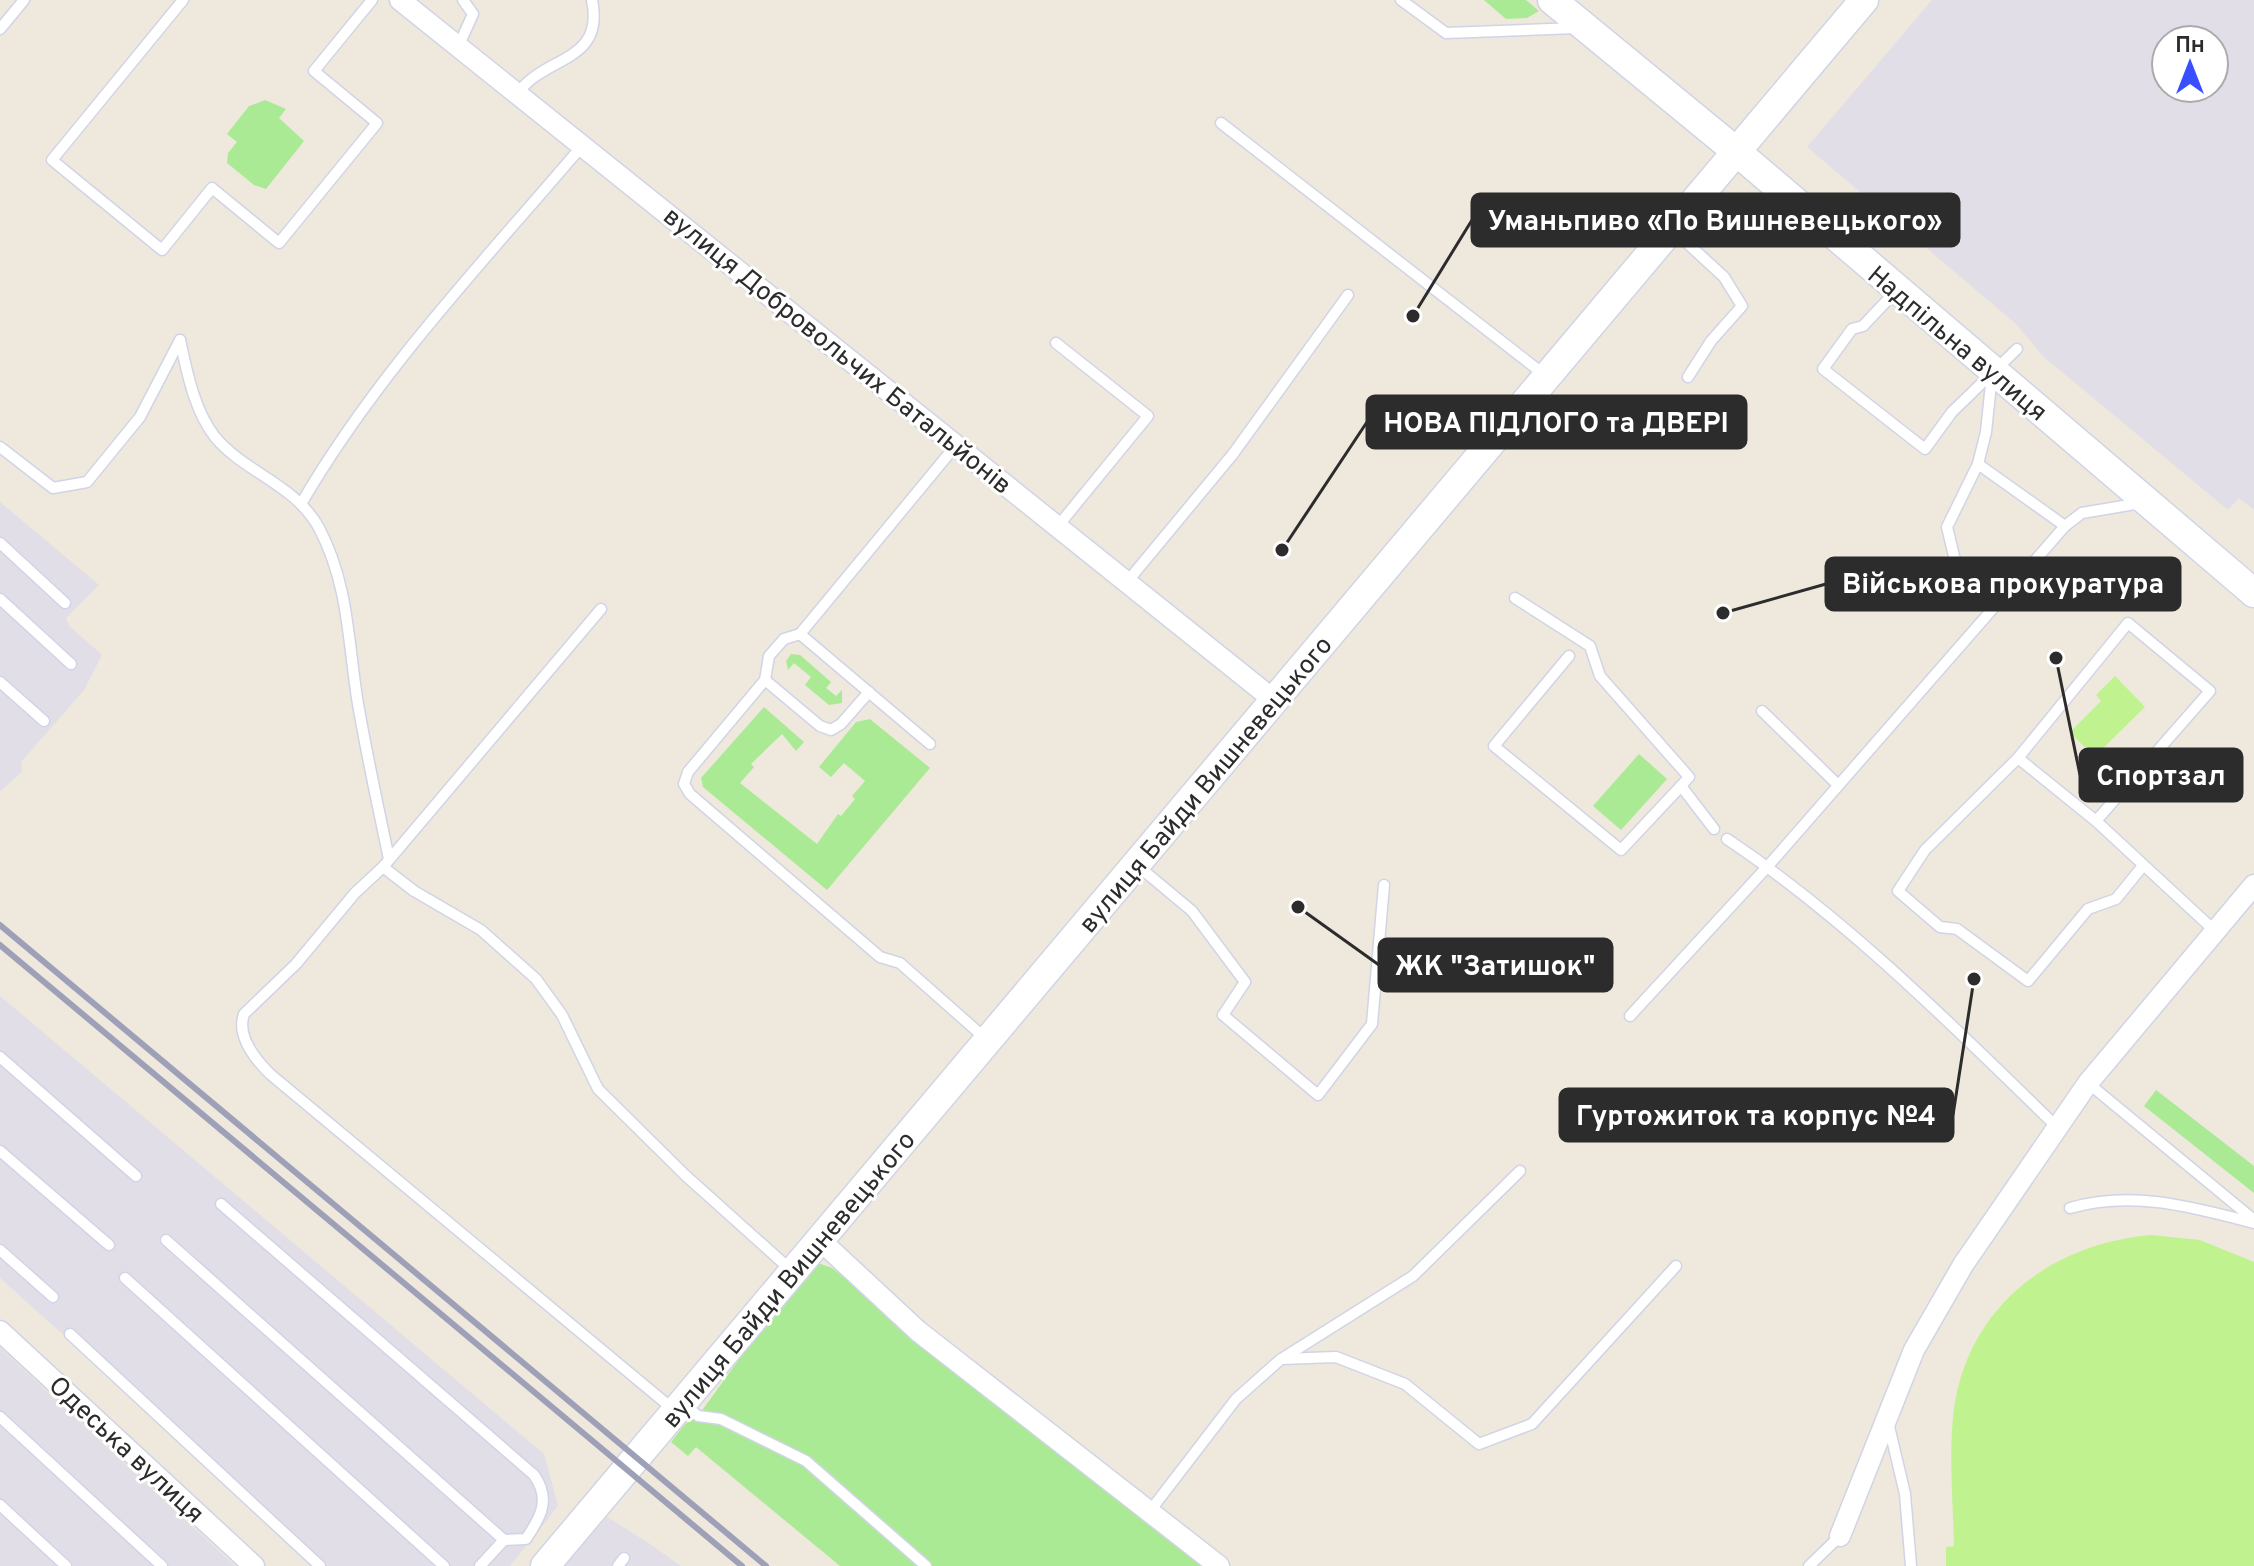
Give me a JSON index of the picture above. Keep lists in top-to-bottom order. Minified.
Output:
{"streets":{"street":["Надпільна вулиця","вулиця Добровольчих Батальйонів","вулиця Байди Вишневецького","Одеська вулиця"]},"crossings":[["Надпільна вулиця","вулиця Байди Вишневецького"],["вулиця Добровольчих Батальйонів","вулиця Байди Вишневецького"]],"places":["Уманьпиво «По Вишневецького»","НОВА ПІДЛОГО та ДВЕРІ","Військова прокуратура","Спортзал","ЖК \"Затишок\"","Гуртожиток та корпус №4"],"north":"top"}
